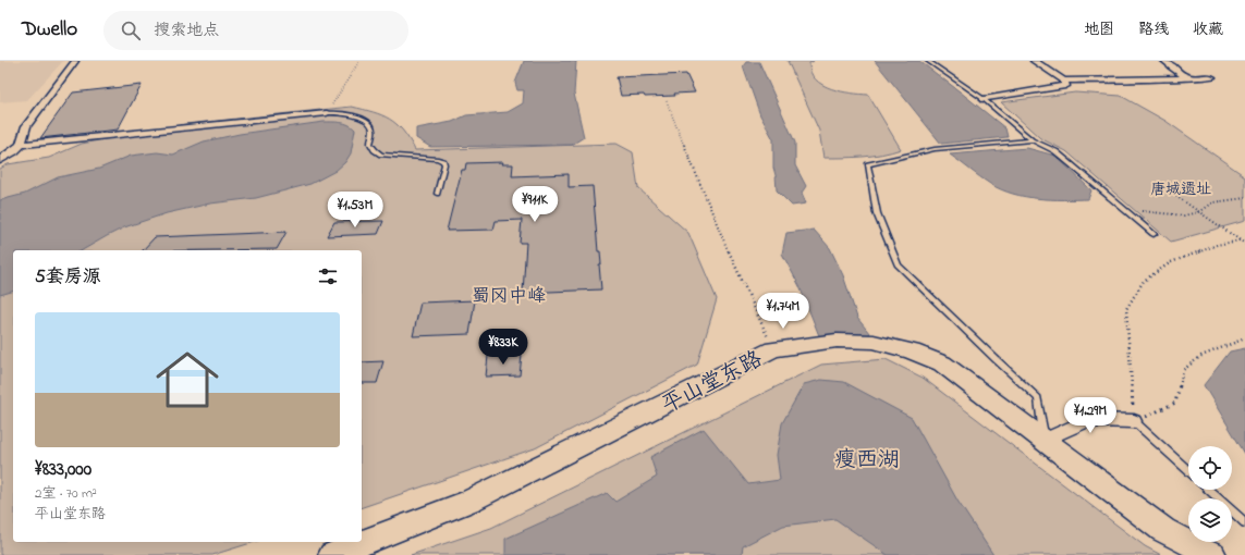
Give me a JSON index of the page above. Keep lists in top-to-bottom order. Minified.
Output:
{"streets":{"street":["平山堂东路"]},"parks":["唐城遗址","蜀冈中峰","瘦西湖"],"page":{"header":"Dwello","search":"搜索地点","nav":["地图","路线","收藏"],"price":["¥911K","¥1.53M","¥1.74M","¥833K","¥1.29M"],"heading":"5套房源","list":[{"name":"¥833,000","note":"2室 · 70 m² · 平山堂东路"}]}}
